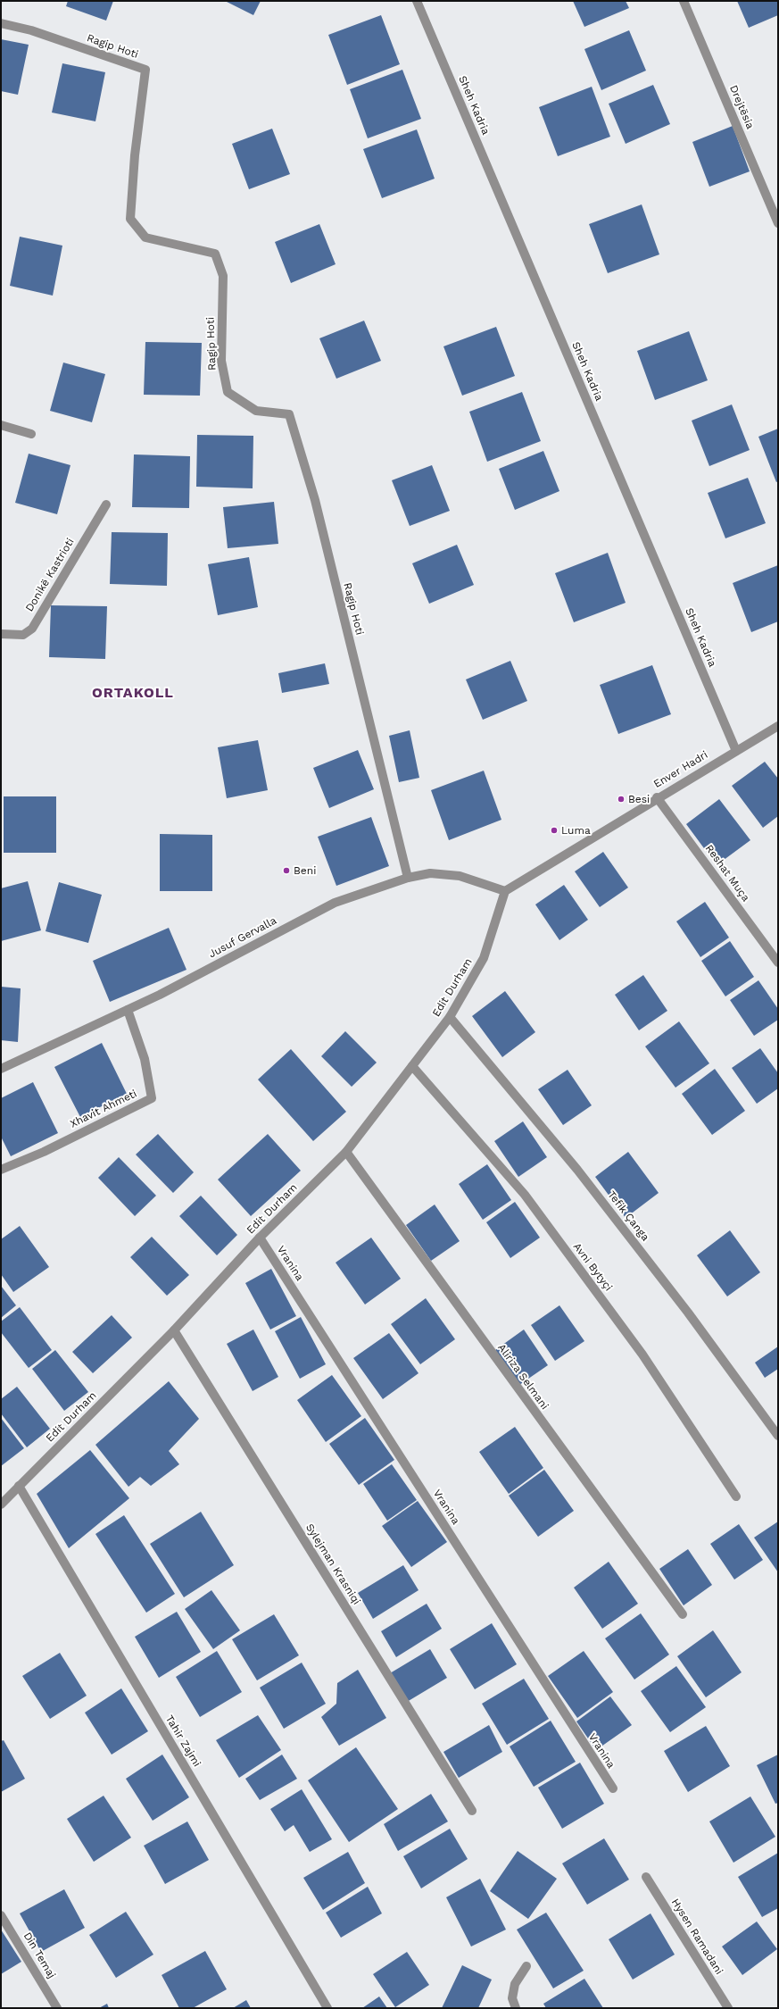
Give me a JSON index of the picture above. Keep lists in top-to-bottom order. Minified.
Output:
{"streets":{"street":["Ragip Hoti","Sheh Kadria","Drejtësia","Donikë Kastrioti","Enver Hadri","Reshat Muça","Jusuf Gervalla","Edit Durham","Xhavit Ahmeti","Tefik Çanga","Vranina","Avni Bytyçi","Aliriza Selmani","Sylejman Krasniqi","Tahir Zajmi","Hysen Ramadani","Din Temaj"]},"crossings":[["Ragip Hoti","Jusuf Gervalla"],["Sheh Kadria","Enver Hadri"],["Enver Hadri","Reshat Muça"],["Enver Hadri","Jusuf Gervalla"],["Enver Hadri","Edit Durham"],["Jusuf Gervalla","Edit Durham"],["Jusuf Gervalla","Xhavit Ahmeti"],["Edit Durham","Tefik Çanga"],["Edit Durham","Vranina"],["Edit Durham","Avni Bytyçi"],["Edit Durham","Aliriza Selmani"],["Edit Durham","Sylejman Krasniqi"],["Edit Durham","Tahir Zajmi"]],"districts":["ORTAKOLL"],"places":["Besi","Luma","Beni"]}
